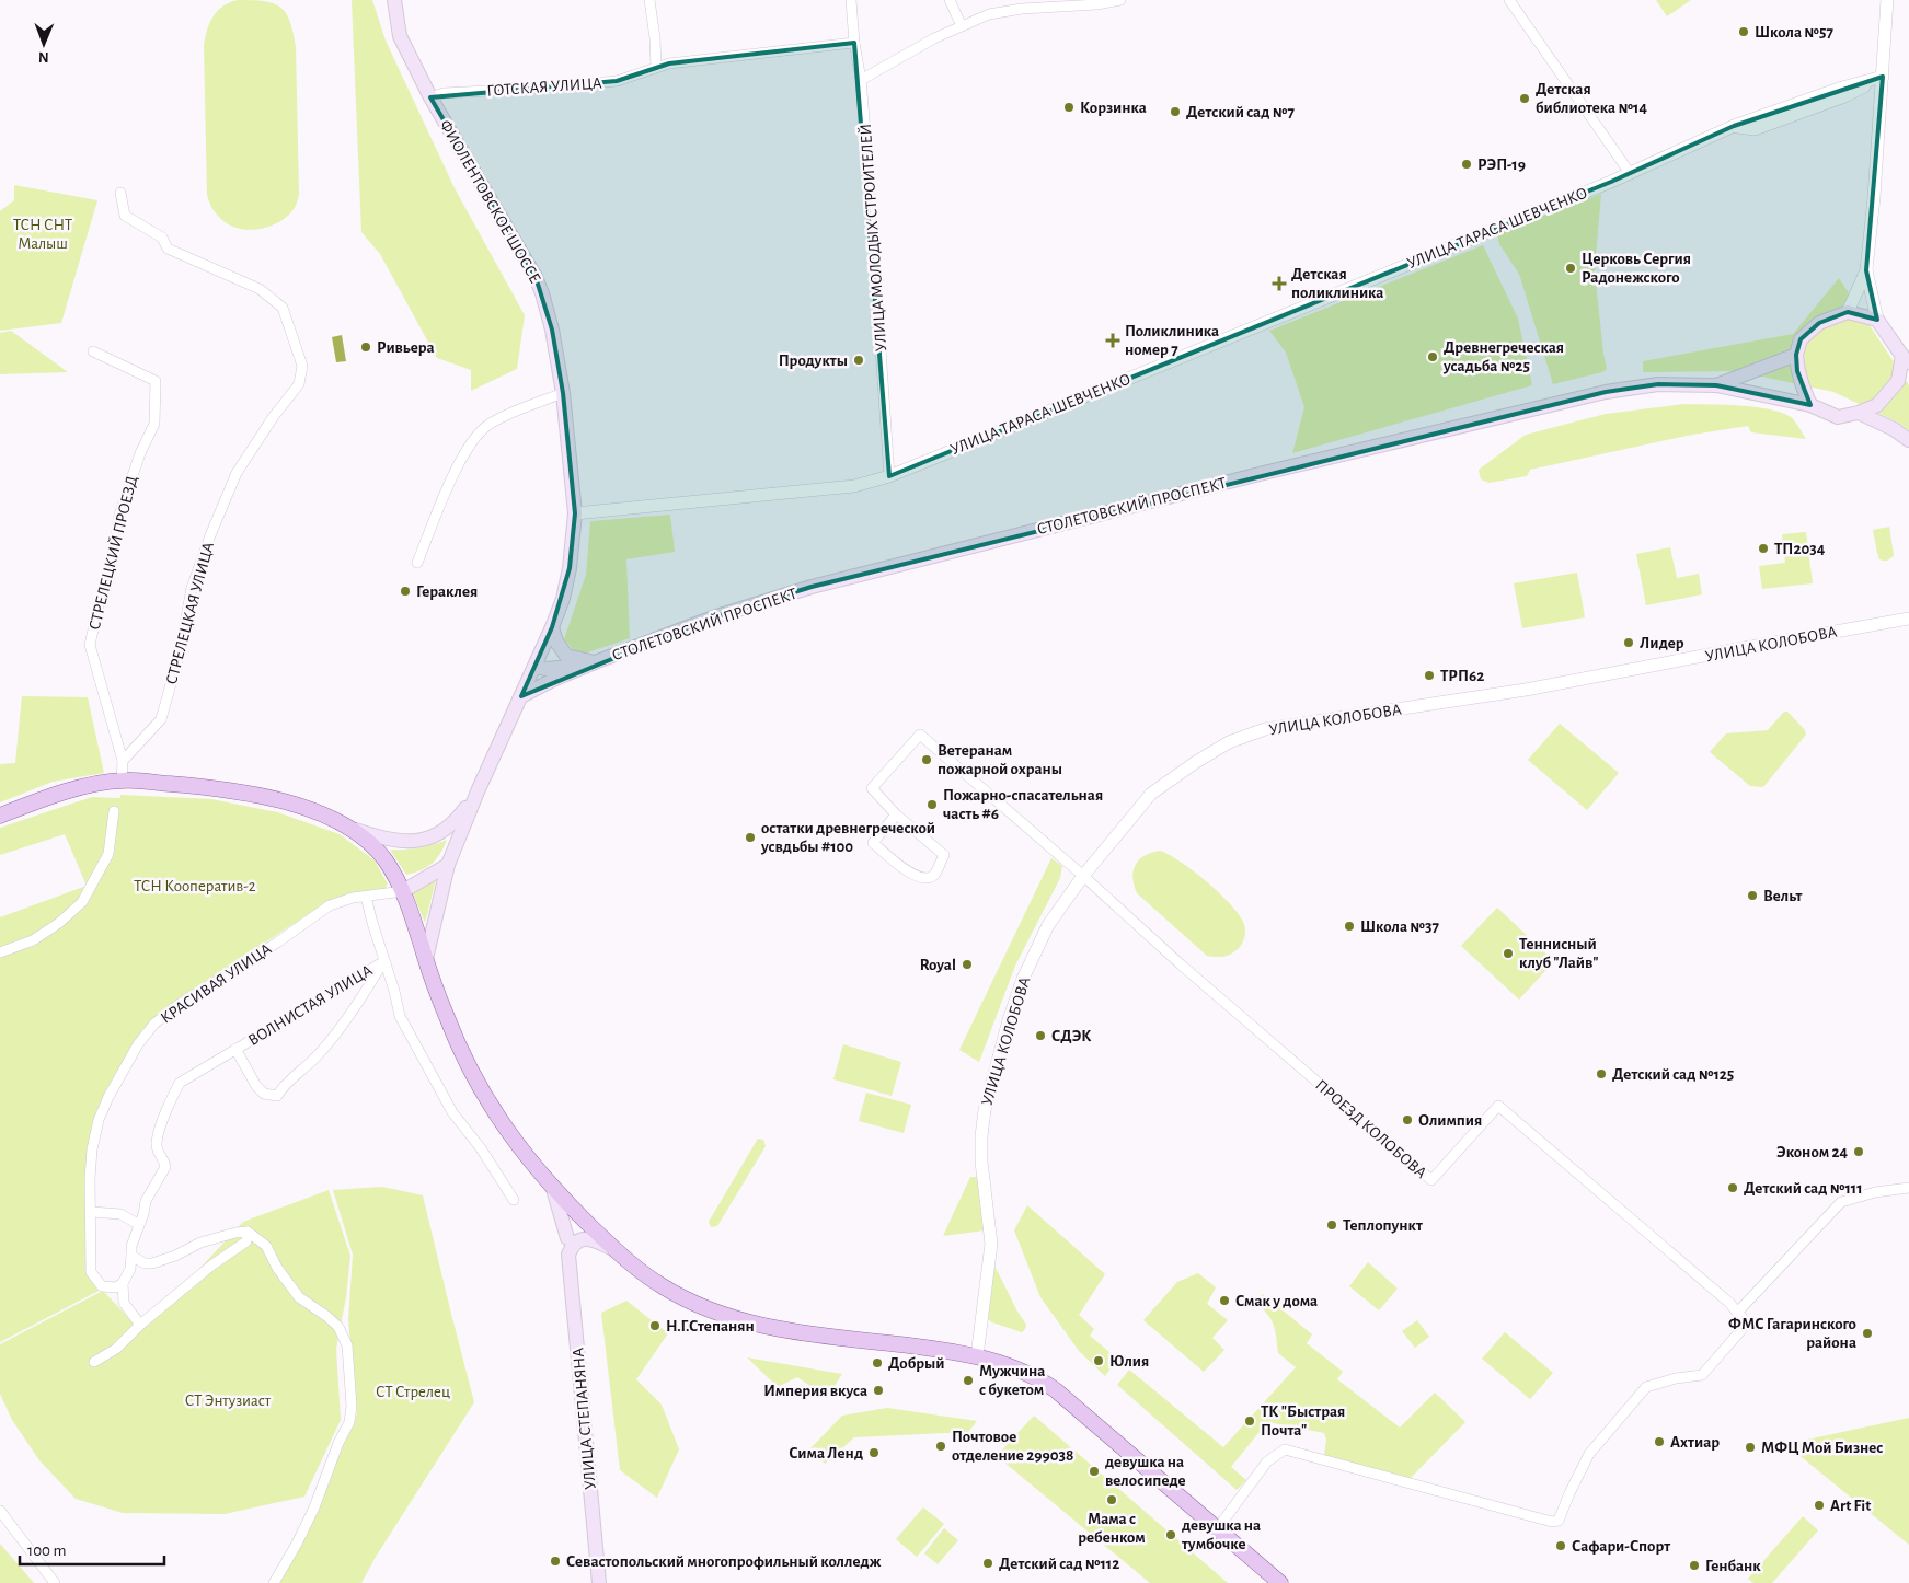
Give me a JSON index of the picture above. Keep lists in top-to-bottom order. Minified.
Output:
{"streets":{"main road":["ФИОЛЕНТОВСКОЕ ШОССЕ","СТОЛЕТОВСКИЙ ПРОСПЕКТ","УЛИЦА СТЕПАНЯНА"],"street":["ГОТСКАЯ УЛИЦА","УЛИЦА ТАРАСА ШЕВЧЕНКО","УЛИЦА МОЛОДЫХ СТРОИТЕЛЕЙ","СТРЕЛЕЦКИЙ ПРОЕЗД","СТРЕЛЕЦКАЯ УЛИЦА","УЛИЦА КОЛОБОВА","КРАСИВАЯ УЛИЦА","ВОЛНИСТАЯ УЛИЦА","ПРОЕЗД КОЛОБОВА"]},"crossings":[["ГОТСКАЯ УЛИЦА","ФИОЛЕНТОВСКОЕ ШОССЕ"],["ГОТСКАЯ УЛИЦА","УЛИЦА МОЛОДЫХ СТРОИТЕЛЕЙ"],["ФИОЛЕНТОВСКОЕ ШОССЕ","УЛИЦА ТАРАСА ШЕВЧЕНКО"],["ФИОЛЕНТОВСКОЕ ШОССЕ","СТОЛЕТОВСКИЙ ПРОСПЕКТ"],["УЛИЦА ТАРАСА ШЕВЧЕНКО","УЛИЦА МОЛОДЫХ СТРОИТЕЛЕЙ"],["СТРЕЛЕЦКИЙ ПРОЕЗД","СТРЕЛЕЦКАЯ УЛИЦА"],["УЛИЦА КОЛОБОВА","ПРОЕЗД КОЛОБОВА"],["КРАСИВАЯ УЛИЦА","ВОЛНИСТАЯ УЛИЦА"]],"parks":["ТСН СНТ Малыш","ТСН Кооператив-2","СТ Стрелец","СТ Энтузиаст"],"places":{"other":["Школа №57","Детская библиотека №14","Корзинка","Детский сад №7","РЭП-19","Церковь Сергия Радонежского","Ривьера","Древнегреческая усадьба №25","Продукты","ТП2034","Гераклея","Лидер","ТРП62","Ветеранам пожарной охраны","Пожарно-спасательная часть #6","остатки древнегреческой усвдьбы #100","Вельт","Школа №37","Теннисный клуб \"Лайв\"","Royal","СДЭК","Детский сад №125","Олимпия","Эконом 24","Детский сад №111","Теплопункт","Смак у дома","Н.Г.Степанян","ФМС Гагаринского района","Юлия","Добрый","Мужчина с букетом","Империя вкуса","ТК \"Быстрая Почта\"","Ахтиар","Почтовое отделение 299038","МФЦ Мой Бизнес","Сима Ленд","девушка на велосипеде","Мама с ребенком","Art Fit","девушка на тумбочке","Сафари-Спорт","Севастопольский многопрофильный колледж","Детский сад №112","Генбанк"],"health":["Детская поликлиника","Поликлиника номер 7"]},"scale_bar":"100 m","north":"bottom"}
